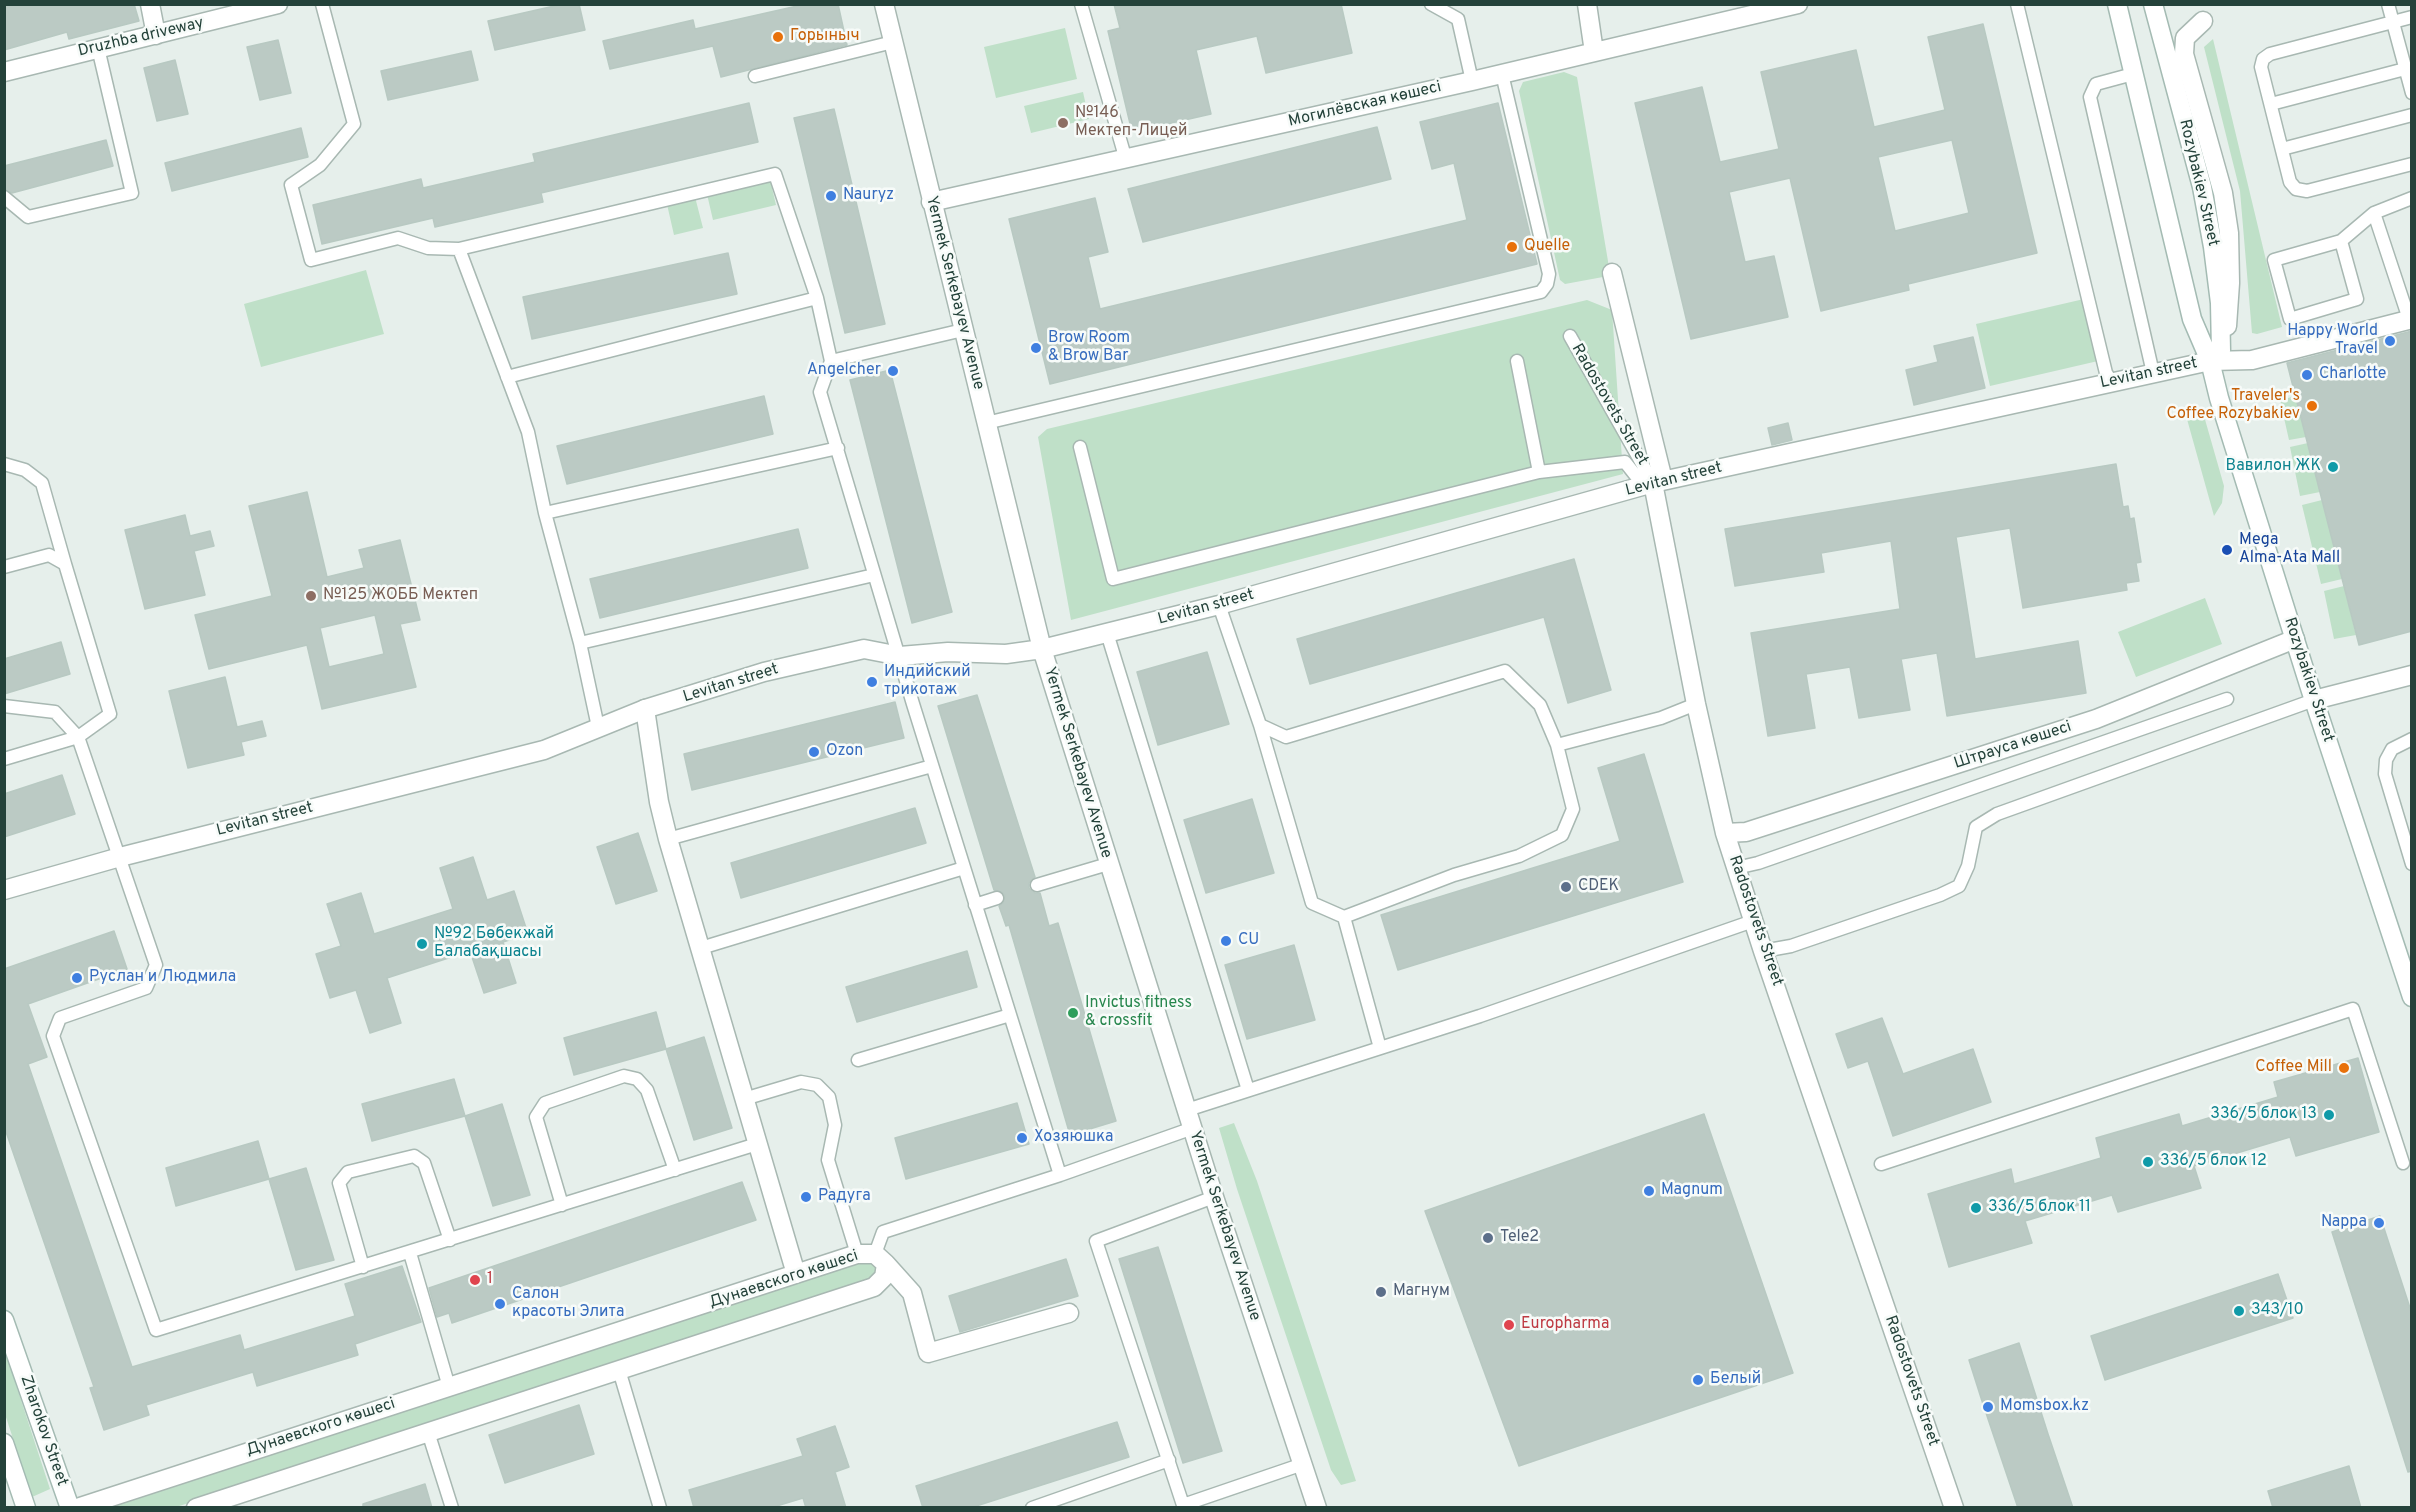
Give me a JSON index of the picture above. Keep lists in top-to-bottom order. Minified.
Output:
{"streets":{"street":["Druzhba driveway","Могилёвская көшесі","Rozybakiev Street","Yermek Serkebayev Avenue","Levitan street","Radostovets Street","Штрауса көшесі","Дунаевского көшесі","Zharokov Street"]},"crossings":[["Могилёвская көшесі","Yermek Serkebayev Avenue"],["Rozybakiev Street","Levitan street"],["Rozybakiev Street","Штрауса көшесі"],["Yermek Serkebayev Avenue","Levitan street"],["Levitan street","Radostovets Street"],["Radostovets Street","Штрауса көшесі"]],"places":["Горыныч","№146 Мектеп-Лицей","Nauryz","Quelle","Happy World Travel","Brow Room & Brow Bar","Angelcher","Charlotte","Traveler's Coffee Rozybakiev","Вавилон ЖК","Mega Alma-Ata Mall","№125 ЖОББ Мектеп","Индийский трикотаж","Ozon","CDEK","CU","№92 Бөбекжай Балабақшасы","Руслан и Людмила","Invictus fitness & crossfit","Coffee Mill","336/5 блок 13","Хозяюшка","336/5 блок 12","Magnum","Радуга","336/5 блок 11","Nappa","Tele2","1","Магнум","Салон красоты Элита","343/10","Europharma","Белый","Momsbox.kz"]}
